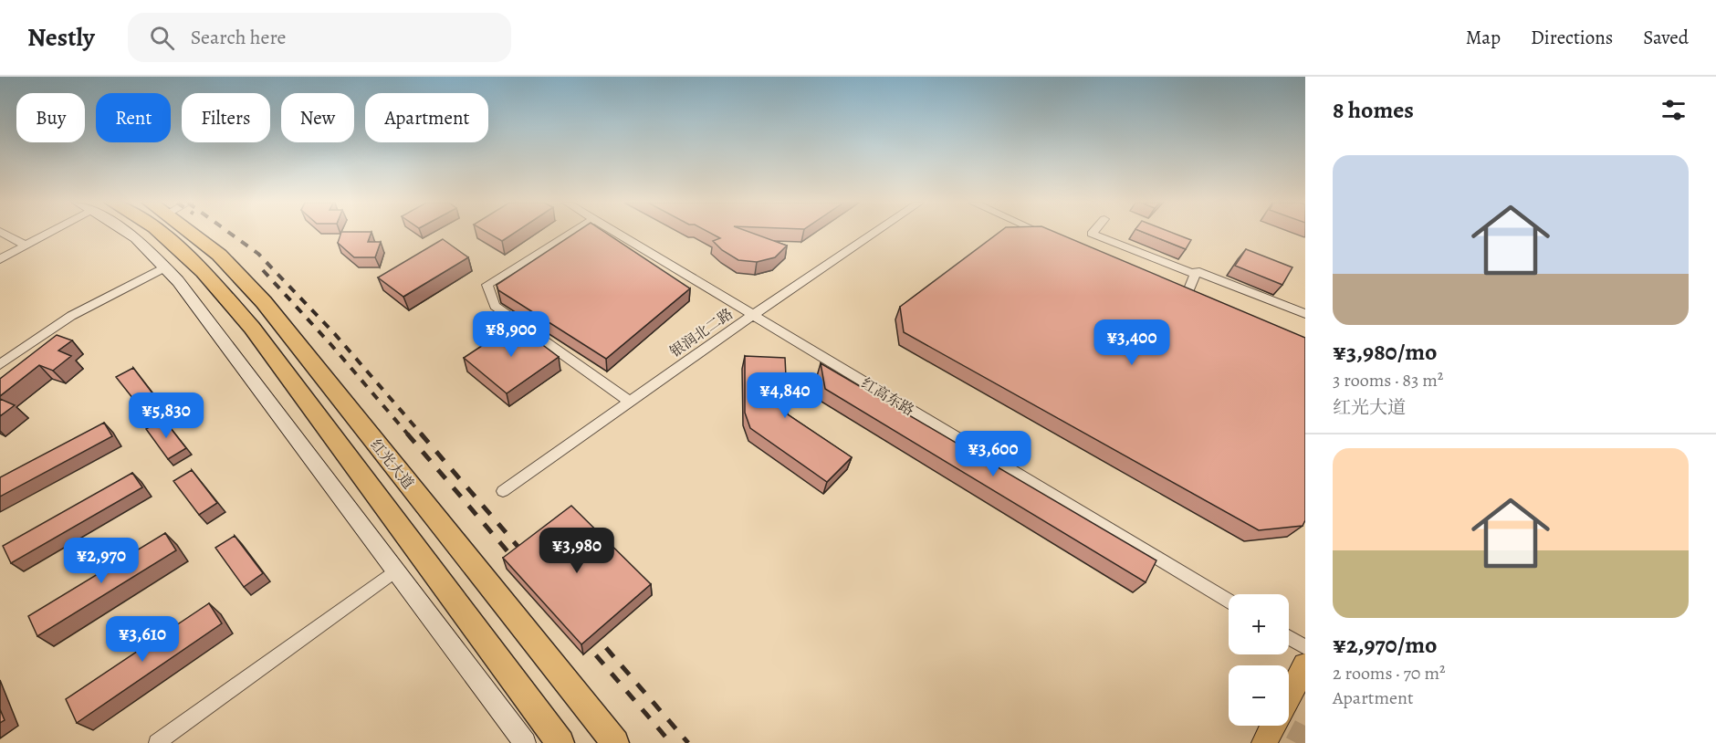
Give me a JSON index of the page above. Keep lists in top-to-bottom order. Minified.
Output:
{"streets":{"highway":["红光大道"],"street":["银润北二路","红高东路"]},"crossings":[["银润北二路","红高东路"]],"page":{"header":"Nestly","search":"Search here","nav":["Map","Directions","Saved"],"heading":"8 homes","chip":["Buy","Rent","Filters","New","Apartment"],"list":[{"name":"¥3,980/mo","note":"3 rooms · 83 m² · 红光大道"},{"name":"¥2,970/mo","note":"2 rooms · 70 m² · Apartment"}],"price":["¥8,900","¥3,400","¥4,840","¥5,830","¥3,600","¥3,980","¥2,970","¥3,610"],"map_buttons":["+","−"]}}
